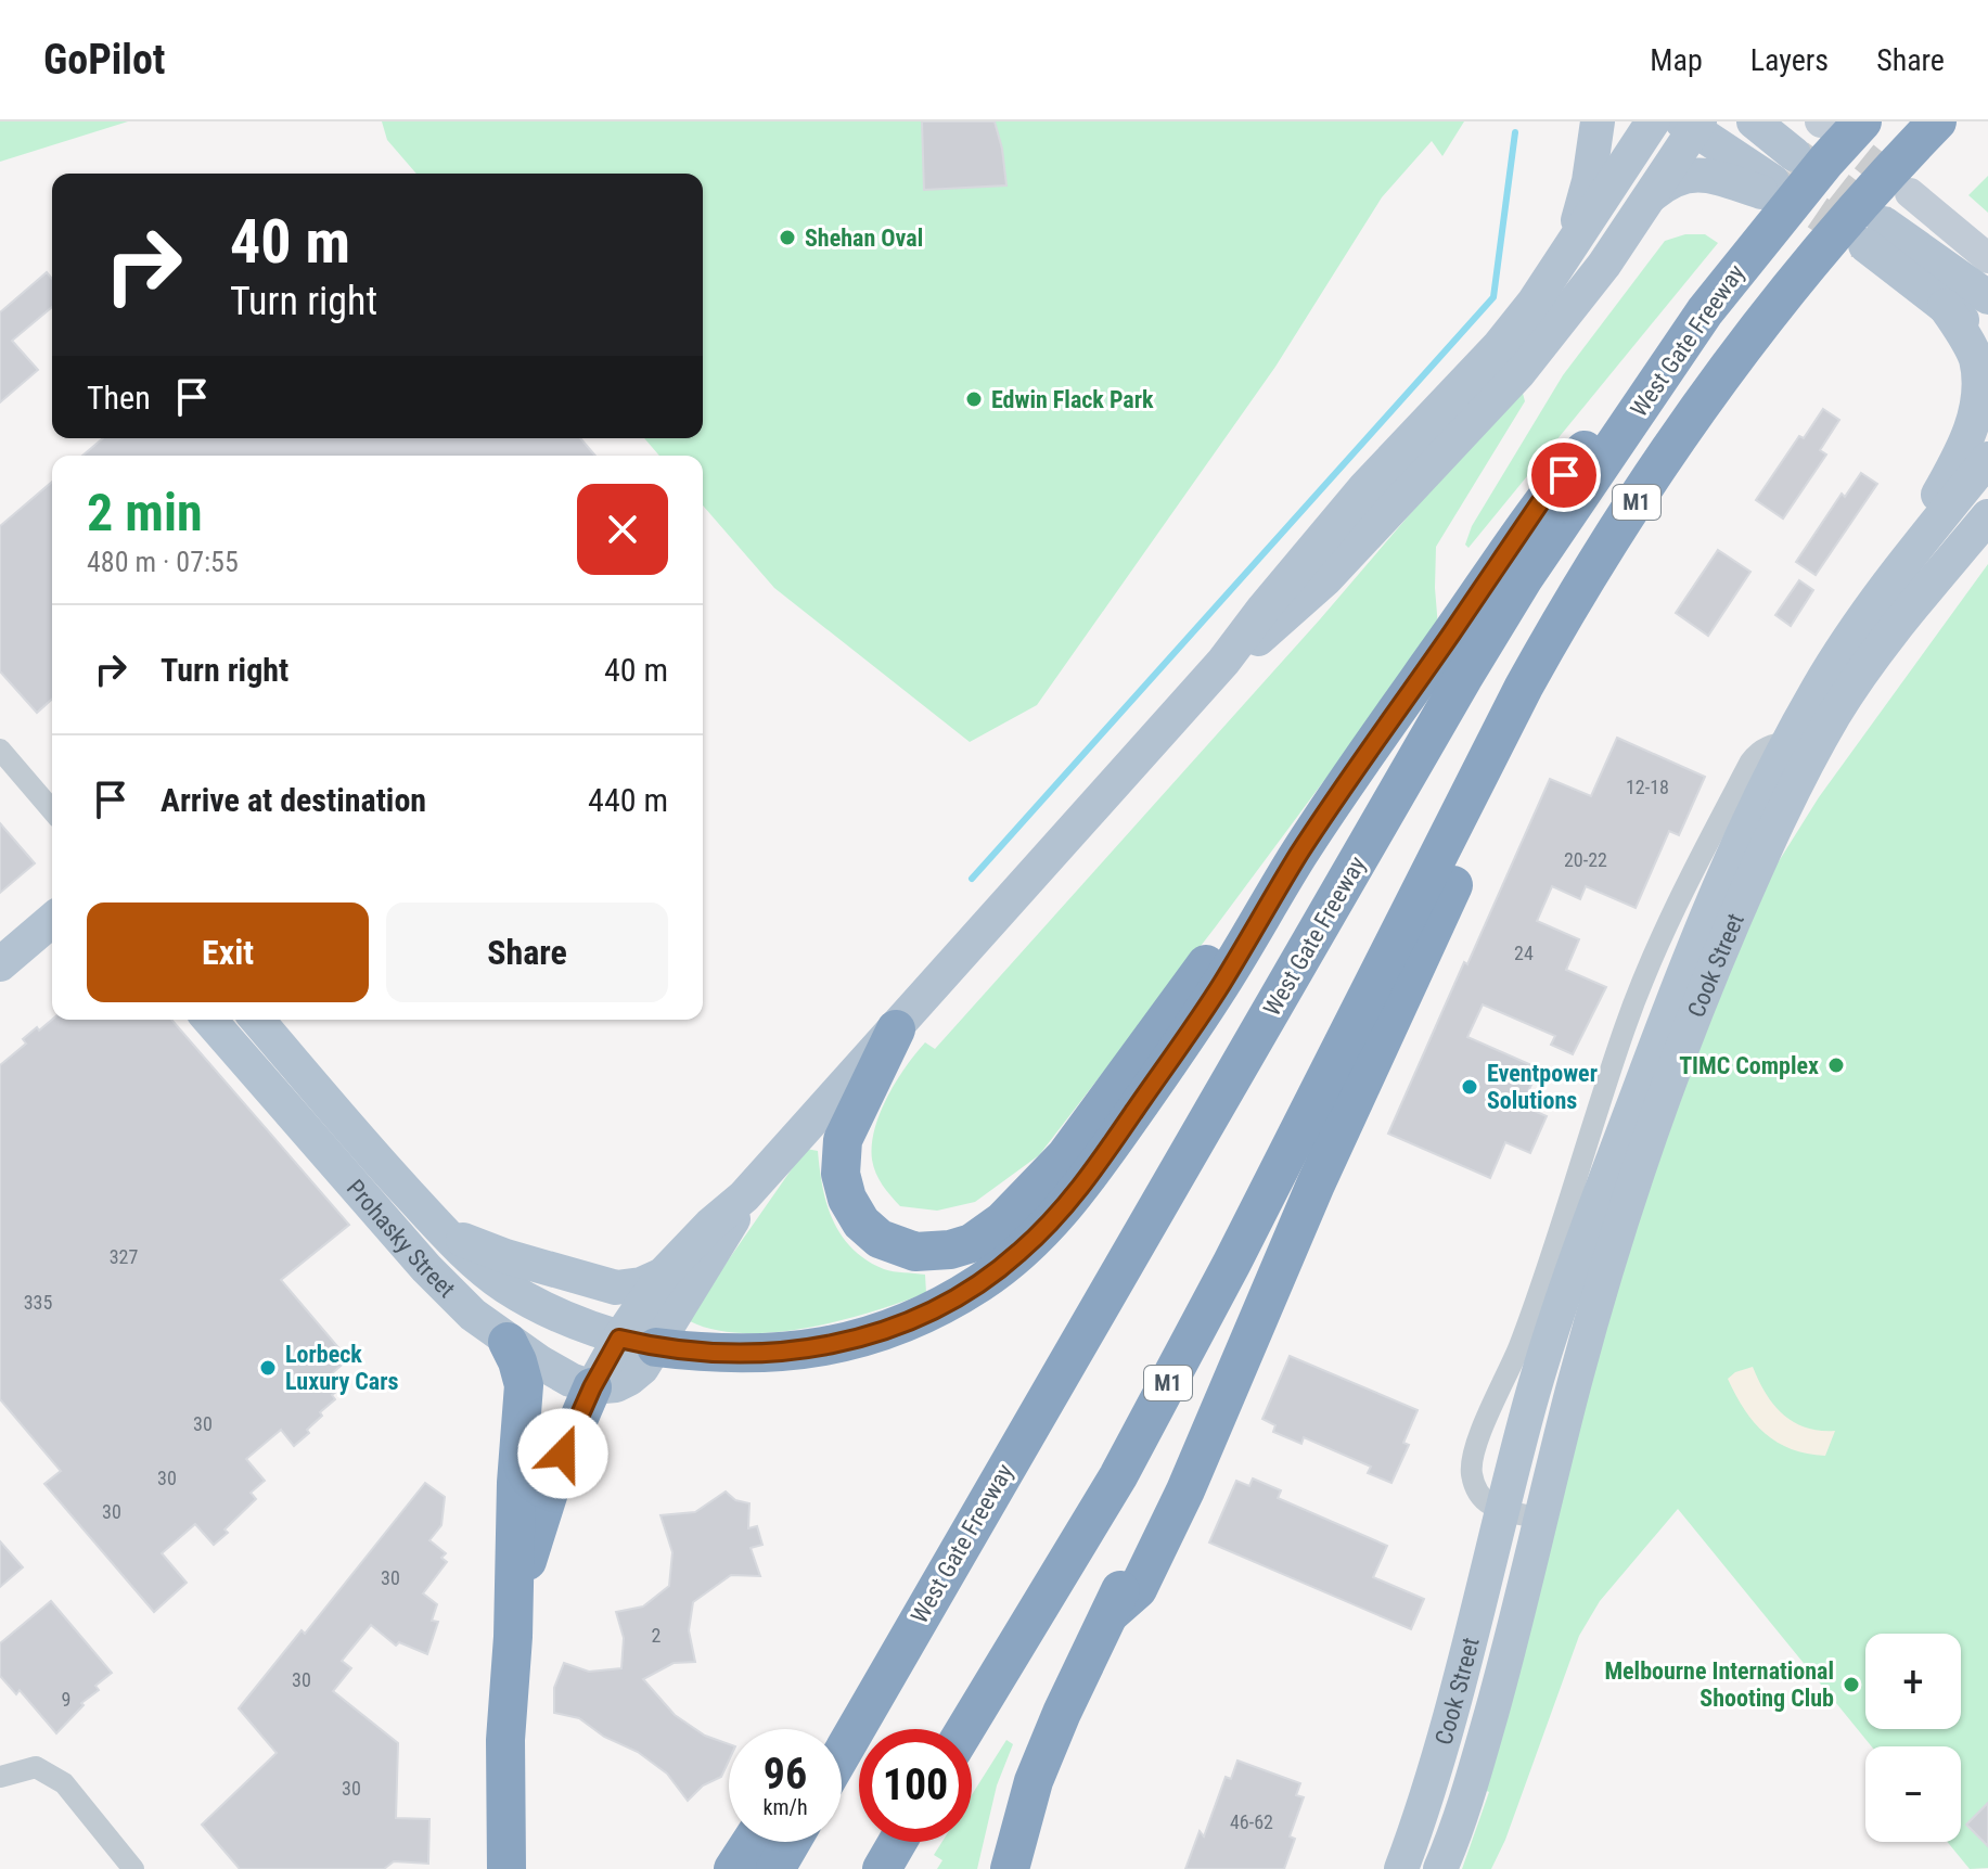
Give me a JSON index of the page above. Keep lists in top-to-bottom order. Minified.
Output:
{"streets":{"highway":["West Gate Freeway","M1"],"main road":["Cook Street","Prohasky Street"]},"crossings":[["West Gate Freeway","M1"]],"places":["Shehan Oval","Edwin Flack Park","TIMC Complex","Eventpower Solutions","Lorbeck Luxury Cars","Melbourne International Shooting Club"],"house_numbers":["12-18","20-22","24","327","335","30","30","30","30","2","30","9","30","46-62"],"page":{"header":"GoPilot","nav":["Map","Layers","Share"],"turn":["40 m","Turn right"],"then":"Then","heading":["2 min","480 m · 07:55"],"list":[{"name":"Turn right","value":"40 m"},{"name":"Arrive at destination","value":"440 m"}],"buttons":["Exit","Share"],"map_buttons":["+","−"],"speed":"96 km/h","limit":"100"}}
